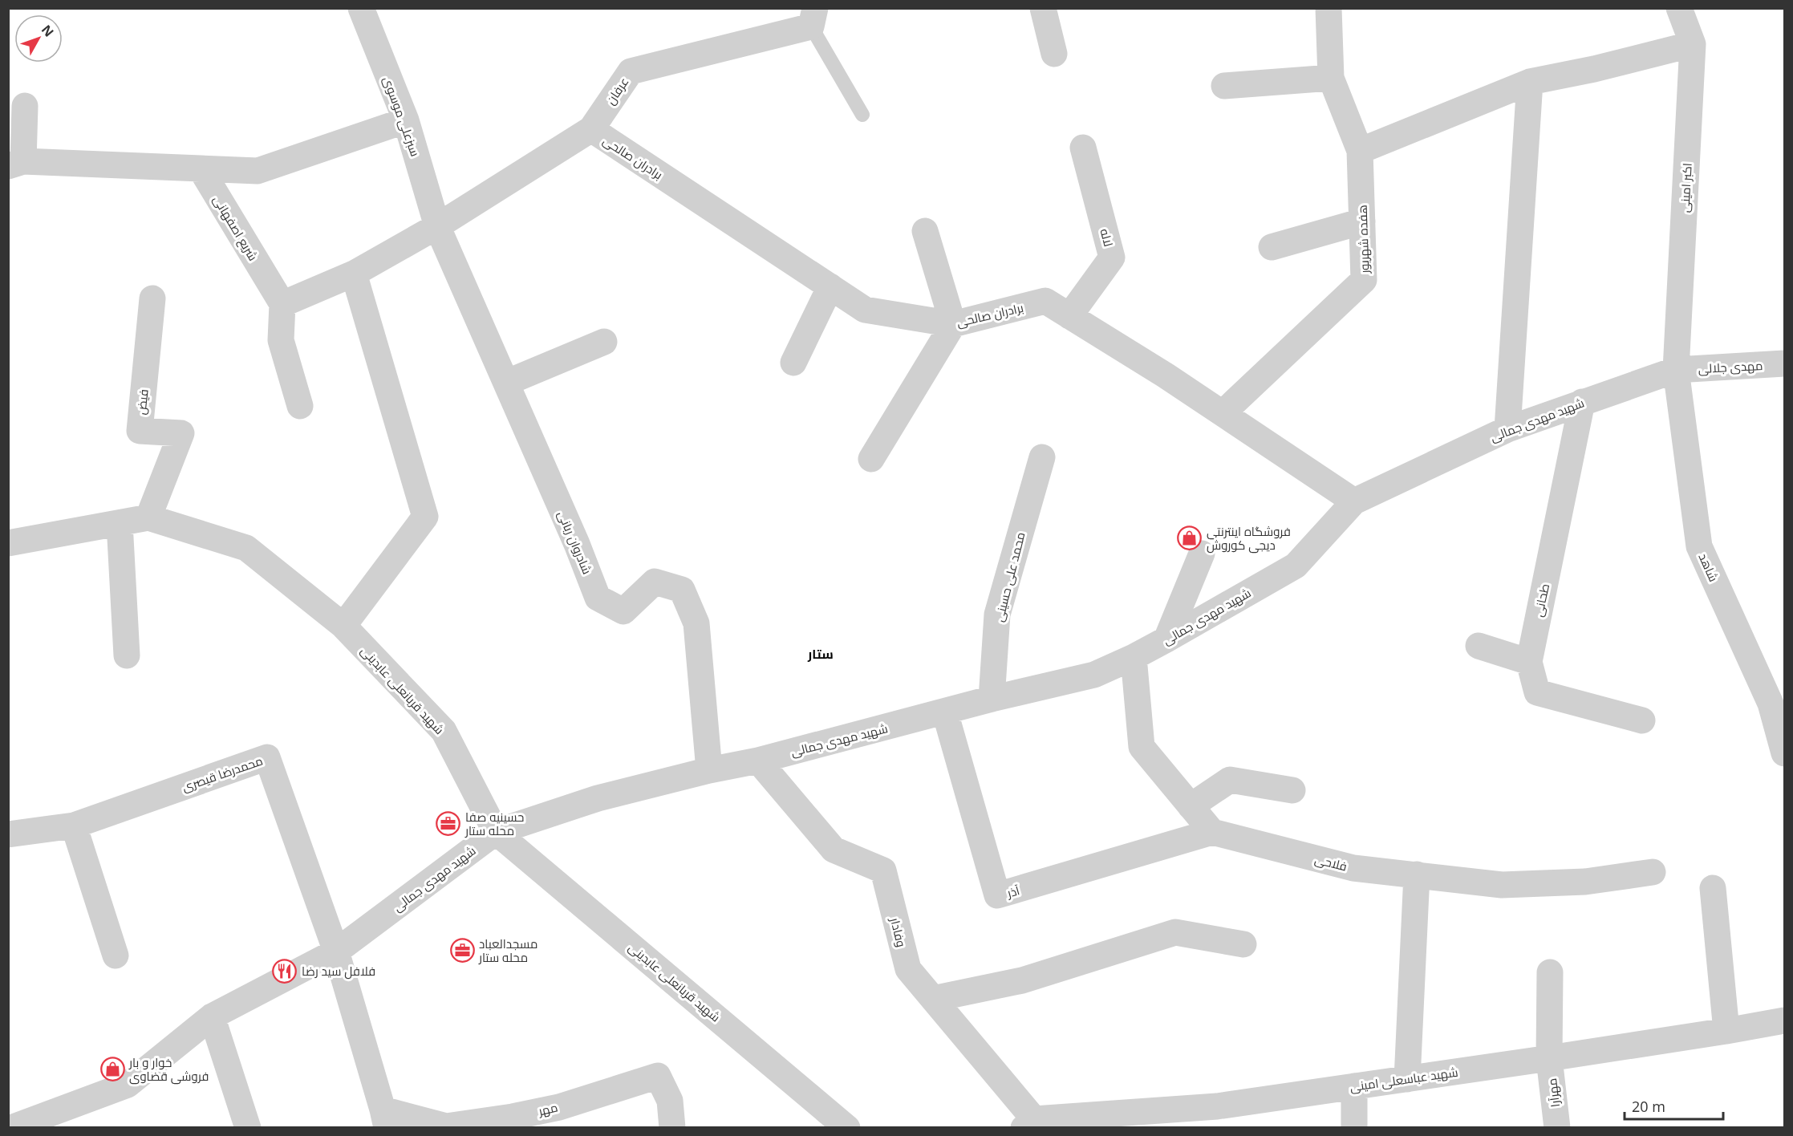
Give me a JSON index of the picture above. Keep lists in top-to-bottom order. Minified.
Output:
{"streets":{"street":["عرفان","سبزعلی موسوی","برادران صالحی","اکبر امینی","شریع اصفهانی","لاله","هفده شهریور","مهدی جلالی","فیض","شهید مهدی جمالی","شادروان ربانی","شاهد","محمد علی حسینی","طحانی","شهید قربانعلی عابدینی","محمدرضا قیصری","فلاحی","آذر","وفادار","شهید عباسعلی امینی","مهرآرا","مهر"]},"crossings":[["عرفان","سبزعلی موسوی"],["عرفان","برادران صالحی"],["عرفان","شادروان ربانی"],["سبزعلی موسوی","شادروان ربانی"],["برادران صالحی","لاله"],["برادران صالحی","هفده شهریور"],["برادران صالحی","شهید مهدی جمالی"],["اکبر امینی","مهدی جلالی"],["اکبر امینی","شهید مهدی جمالی"],["اکبر امینی","شاهد"],["مهدی جلالی","شهید مهدی جمالی"],["مهدی جلالی","شاهد"],["فیض","شهید قربانعلی عابدینی"],["شهید مهدی جمالی","شادروان ربانی"],["شهید مهدی جمالی","شاهد"],["شهید مهدی جمالی","محمد علی حسینی"],["شهید مهدی جمالی","طحانی"],["شهید مهدی جمالی","شهید قربانعلی عابدینی"],["شهید مهدی جمالی","محمدرضا قیصری"],["شهید مهدی جمالی","آذر"],["شهید مهدی جمالی","وفادار"],["فلاحی","آذر"],["وفادار","شهید عباسعلی امینی"],["شهید عباسعلی امینی","مهرآرا"]],"districts":["ستار"],"places":{"shop":["فروشگاه اینترنتی دیجی کوروش","خوار و بار فروشی قضاوی"],"office":["حسینیه صفا محله ستار","مسجدالعباد محله ستار"],"restaurant":["فلافل سید رضا"]},"scale_bar":"20 m","north":"top right"}
